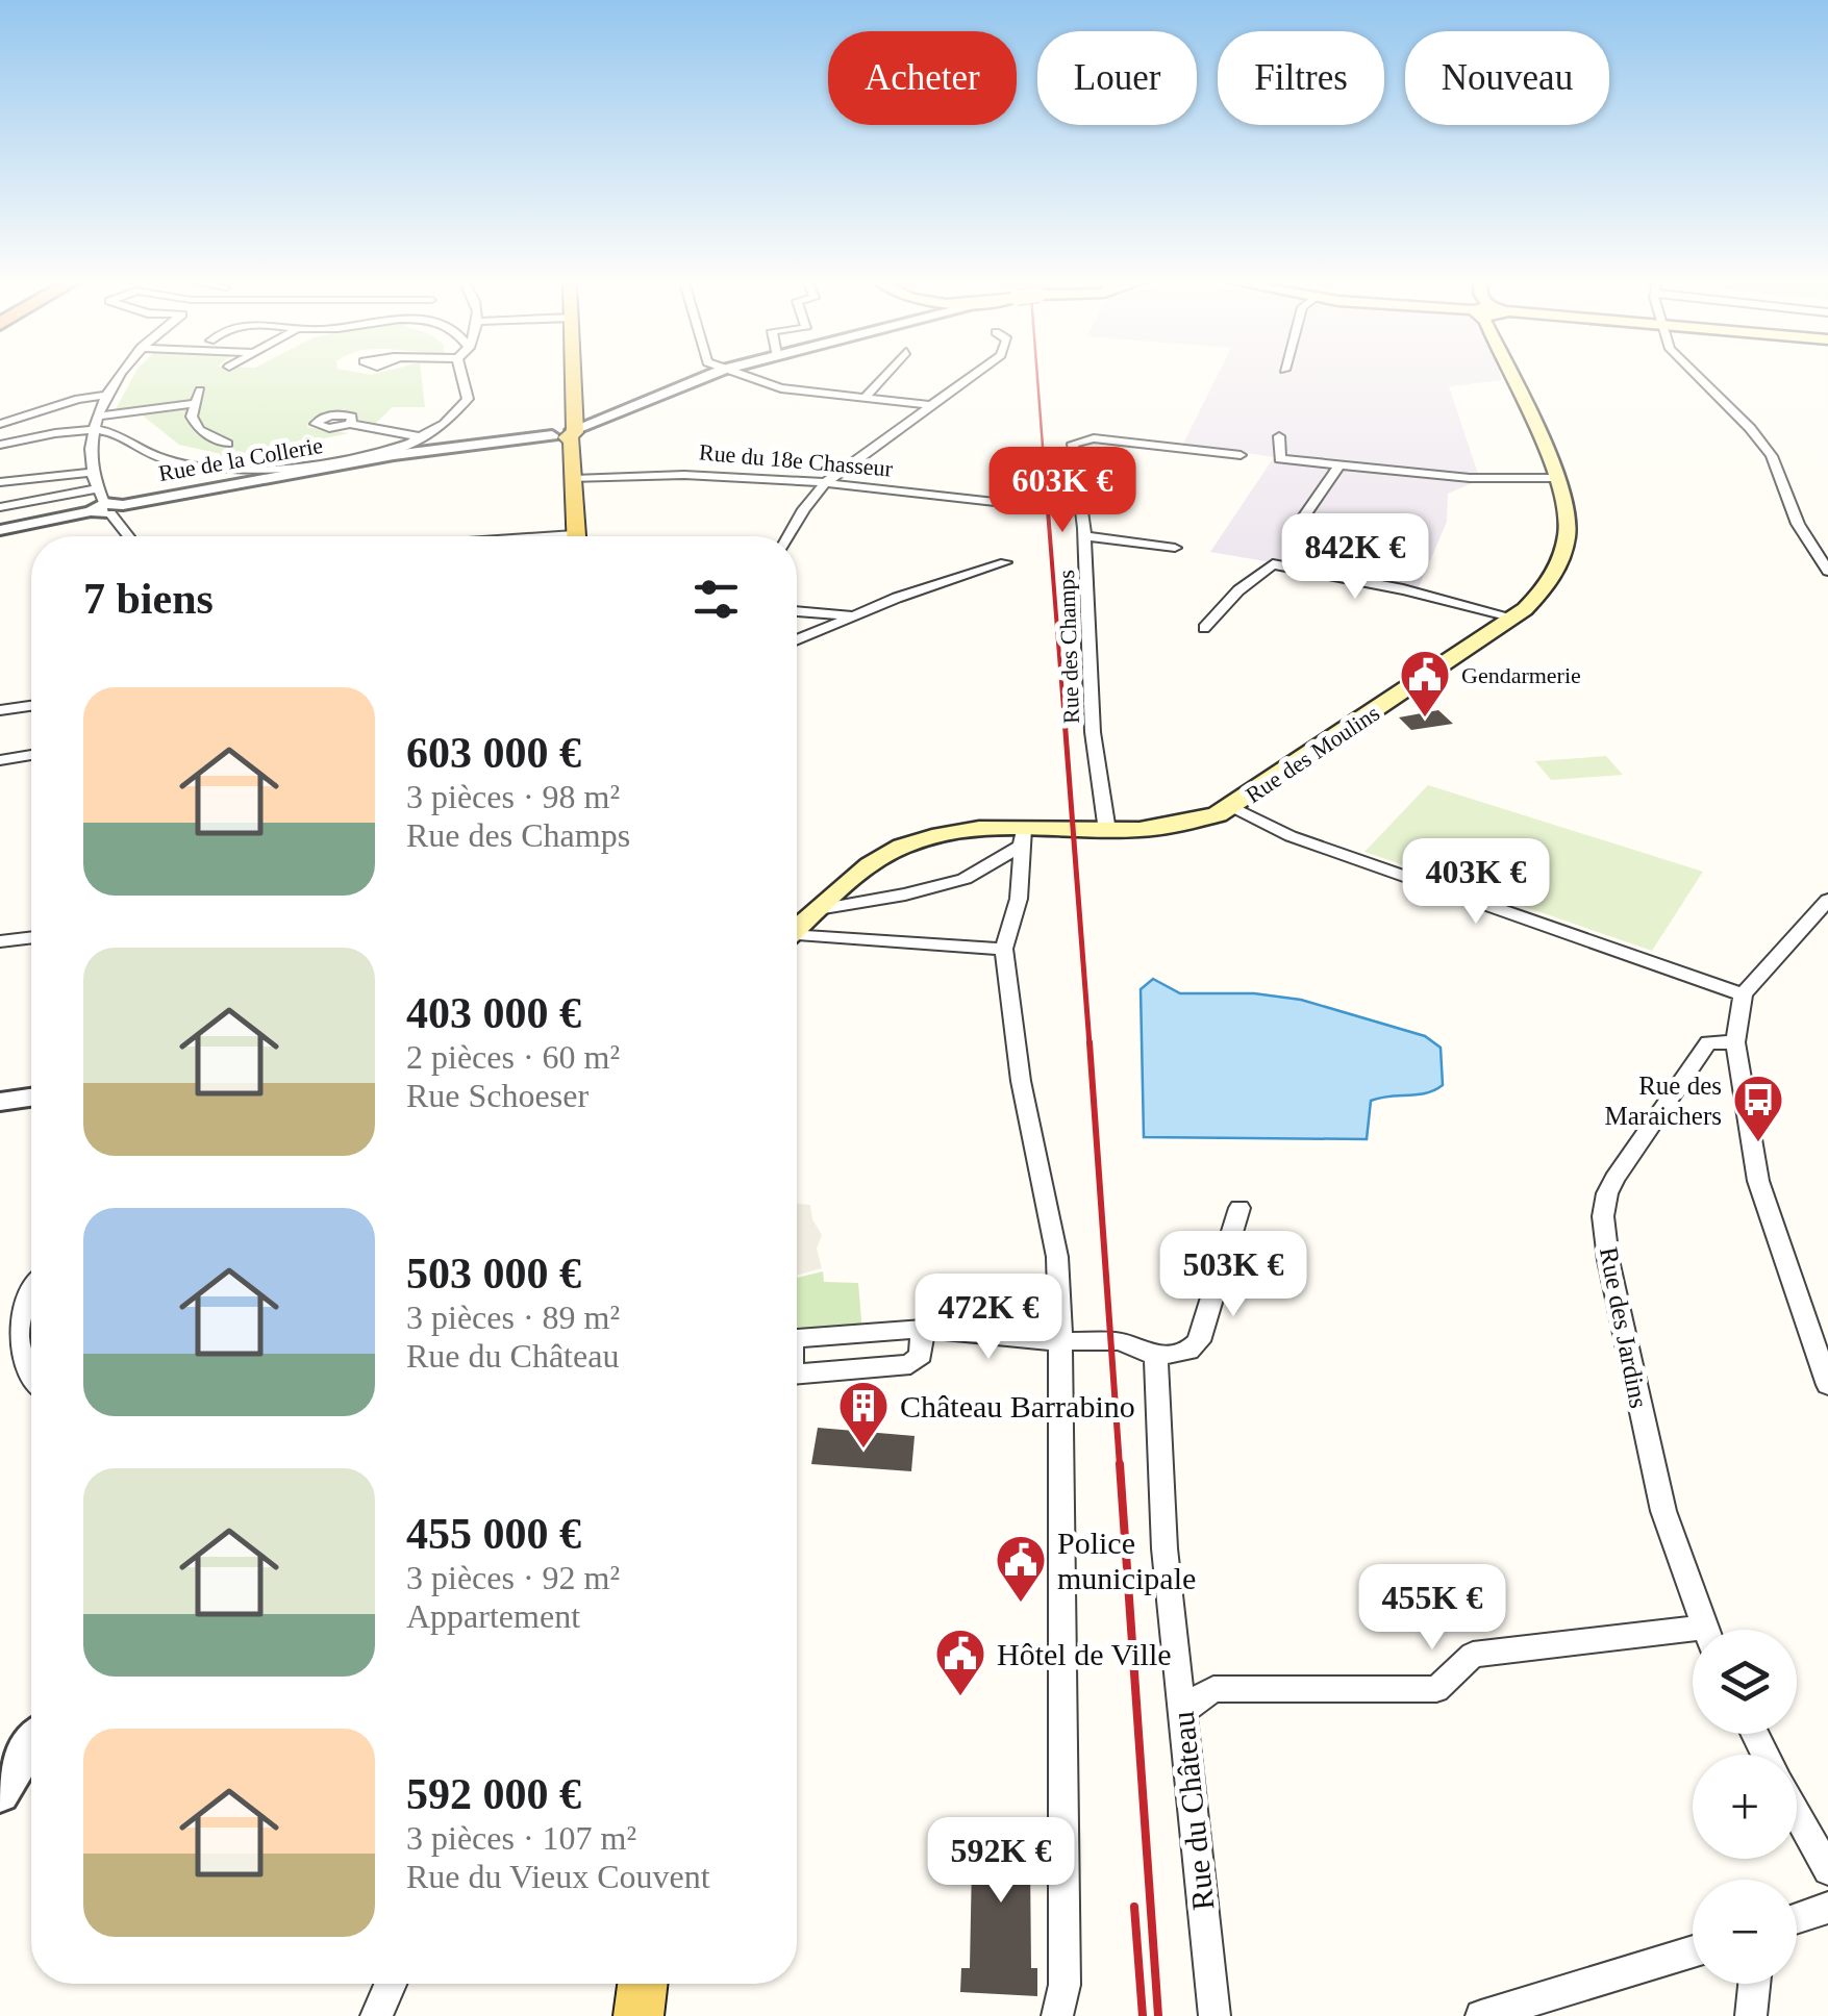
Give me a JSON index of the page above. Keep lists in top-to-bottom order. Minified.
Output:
{"streets":{"main road":["Rue des Moulins"],"street":["Rue de la Collerie","Rue du 18e Chasseur","Rue des Champs","Rue des Jardins","Rue du Château"]},"crossings":[["Rue des Champs","Rue des Moulins"]],"places":{"public building":["Gendarmerie","Police municipale","Hôtel de Ville"],"bus stop":["Rue des Maraichers"],"building":["Château Barrabino"]},"page":{"chip":["Acheter","Louer","Filtres","Nouveau"],"price":["603K €","842K €","403K €","503K €","472K €","455K €","592K €"],"heading":"7 biens","list":[{"name":"603 000 €","note":"3 pièces · 98 m² · Rue des Champs"},{"name":"403 000 €","note":"2 pièces · 60 m² · Rue Schoeser"},{"name":"503 000 €","note":"3 pièces · 89 m² · Rue du Château"},{"name":"455 000 €","note":"3 pièces · 92 m² · Appartement"},{"name":"592 000 €","note":"3 pièces · 107 m² · Rue du Vieux Couvent"}],"map_buttons":["+","−"]}}
